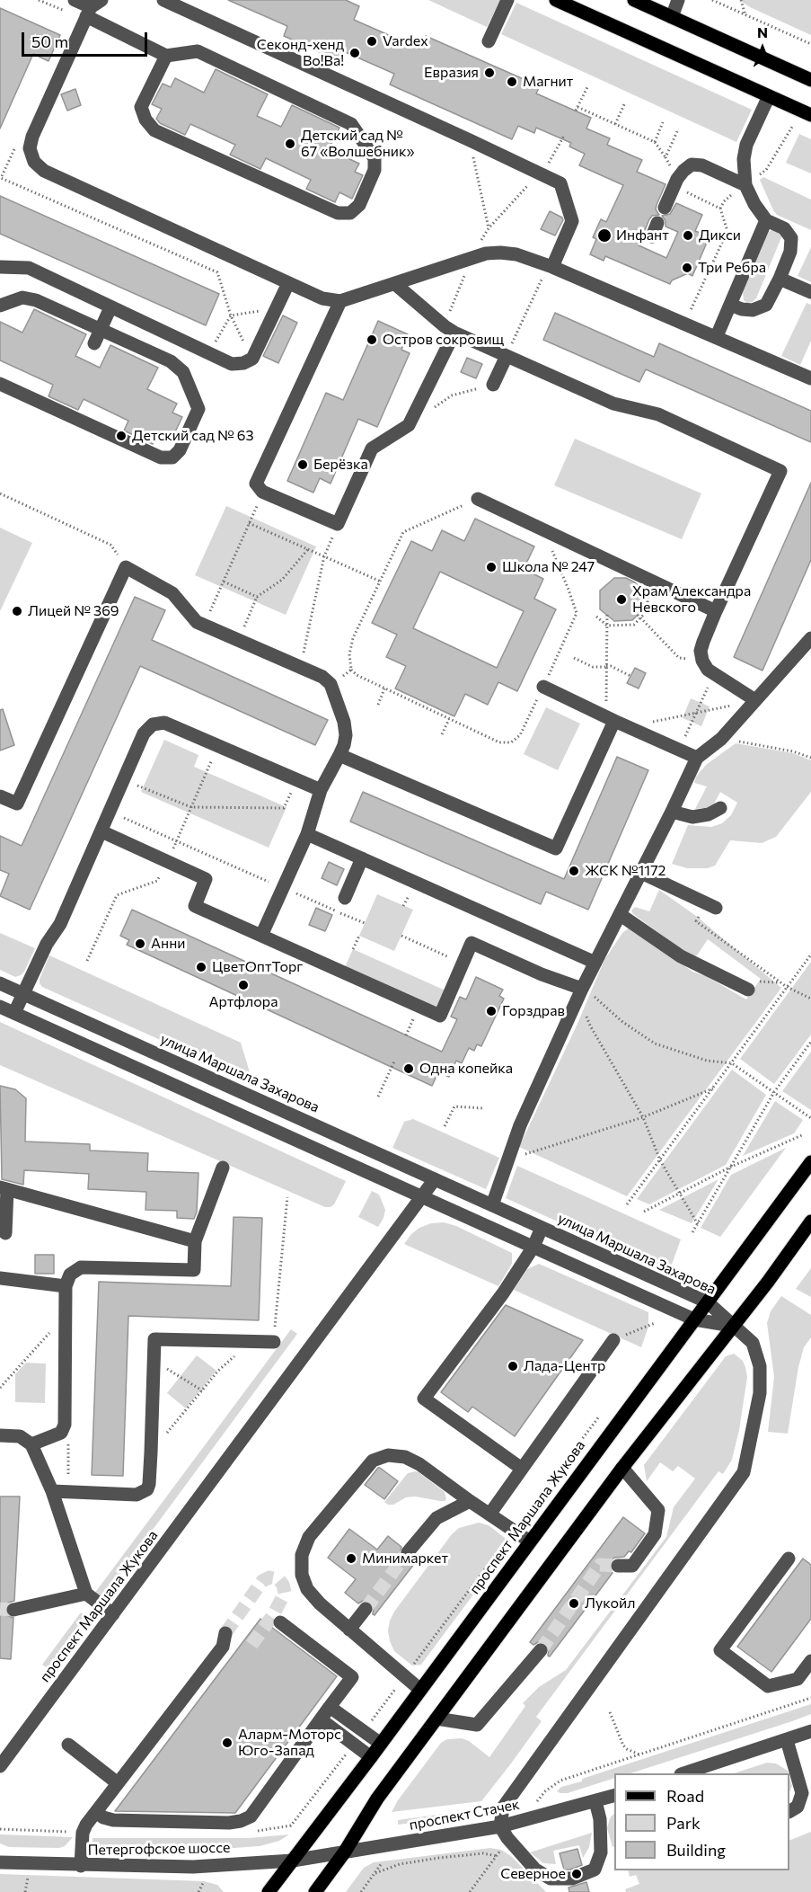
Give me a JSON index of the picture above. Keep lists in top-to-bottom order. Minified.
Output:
{"streets":{"main road":["проспект Маршала Жукова"],"street":["улица Маршала Захарова","проспект Стачек","Петергофское шоссе"]},"crossings":[["улица Маршала Захарова","проспект Маршала Жукова"],["улица Маршала Захарова","проспект Стачек"],["проспект Маршала Жукова","Петергофское шоссе"],["проспект Стачек","Петергофское шоссе"]],"places":["Vardex","Секонд-хенд Во!Ва!","Евразия","Магнит","Детский сад № 67 «Волшебник»","Инфант","Дикси","Три Ребра","Остров сокровищ","Детский сад № 63","Берёзка","Школа № 247","Храм Александра Невского","Лицей № 369","ЖСК №1172","Анни","ЦветОптТорг","Артфлора","Горздрав","Одна копейка","Лада-Центр","Минимаркет","Лукойл","Аларм-Моторс Юго-Запад","Северное"],"legend":["Road","Park","Building"],"scale_bar":"50 m","north":"top"}
